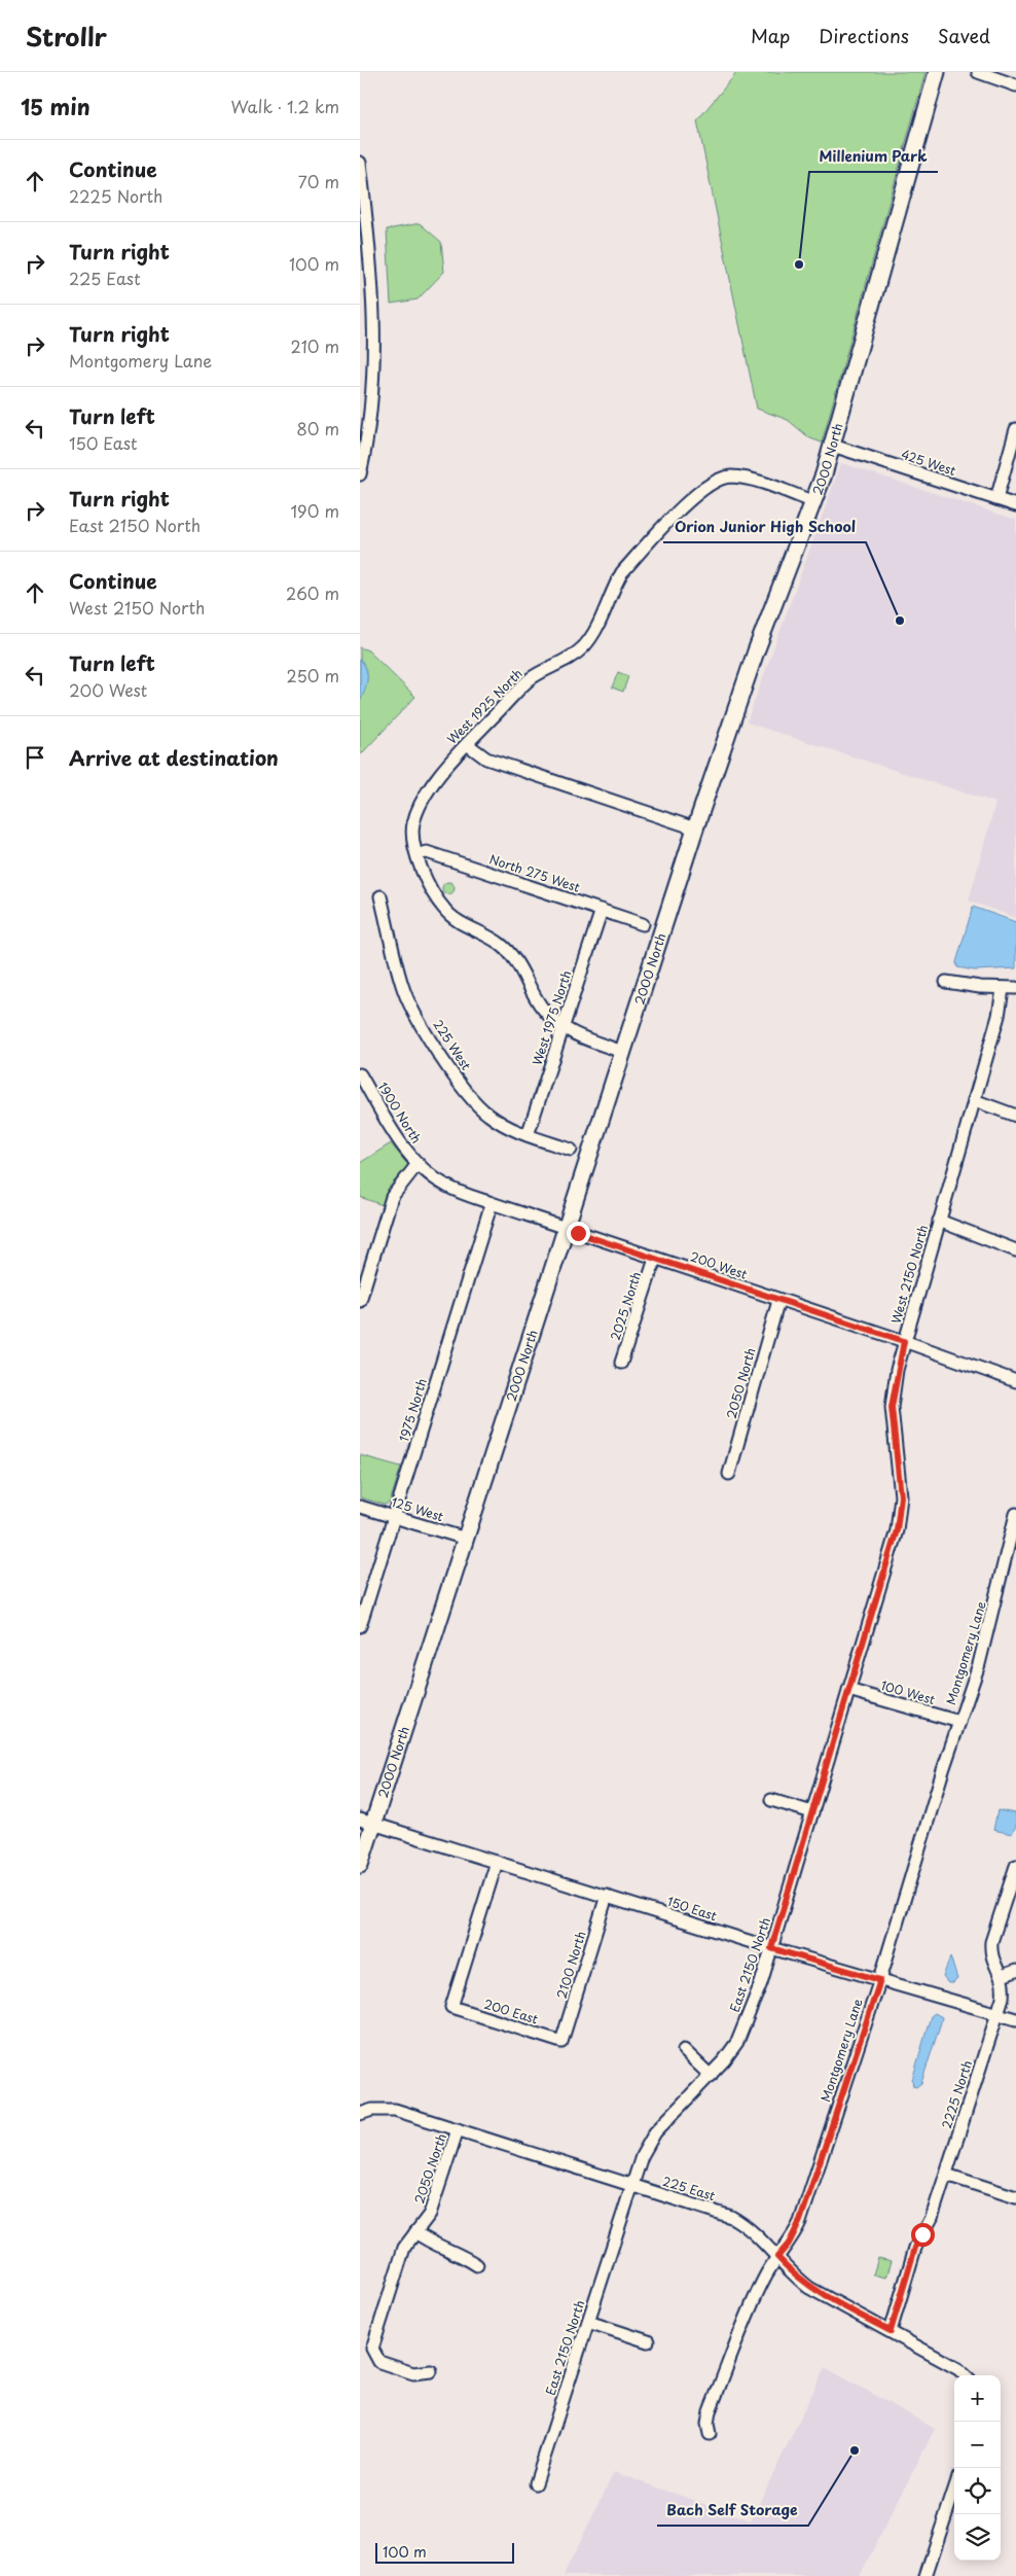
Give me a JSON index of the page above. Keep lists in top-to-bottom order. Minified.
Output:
{"streets":{"street":["2000 North","425 West","West 1925 North","North 275 West","West 1975 North","225 West","1900 North","200 West","West 2150 North","2025 North","2050 North","1975 North","125 West","Montgomery Lane","100 West","150 East","2100 North","East 2150 North","200 East","2225 North","225 East"]},"crossings":[["2000 North","425 West"],["2000 North","West 1925 North"],["2000 North","200 West"],["2000 North","125 West"],["2000 North","150 East"],["West 1925 North","North 275 West"],["West 1925 North","West 1975 North"],["North 275 West","West 1975 North"],["West 1975 North","225 West"],["1900 North","200 West"],["200 West","West 2150 North"],["200 West","2025 North"],["200 West","2050 North"],["200 West","1975 North"],["West 2150 North","100 West"],["West 2150 North","East 2150 North"],["2050 North","225 East"],["1975 North","125 West"],["Montgomery Lane","100 West"],["Montgomery Lane","150 East"],["Montgomery Lane","225 East"],["100 West","East 2150 North"],["150 East","2100 North"],["150 East","East 2150 North"],["150 East","200 East"],["150 East","2225 North"],["2100 North","200 East"],["East 2150 North","225 East"],["2225 North","225 East"]],"places":["Millenium Park","Orion Junior High School","Bach Self Storage"],"scale_bar":"100 m","page":{"header":"Strollr","nav":["Map","Directions","Saved"],"heading":["15 min","Walk · 1.2 km"],"list":[["Continue","2225 North","70 m"],["Turn right","225 East","100 m"],["Turn right","Montgomery Lane","210 m"],["Turn left","150 East","80 m"],["Turn right","East 2150 North","190 m"],["Continue","West 2150 North","260 m"],["Turn left","200 West","250 m"],"Arrive at destination"],"map_buttons":["+","−"],"scale":"100 m"}}
